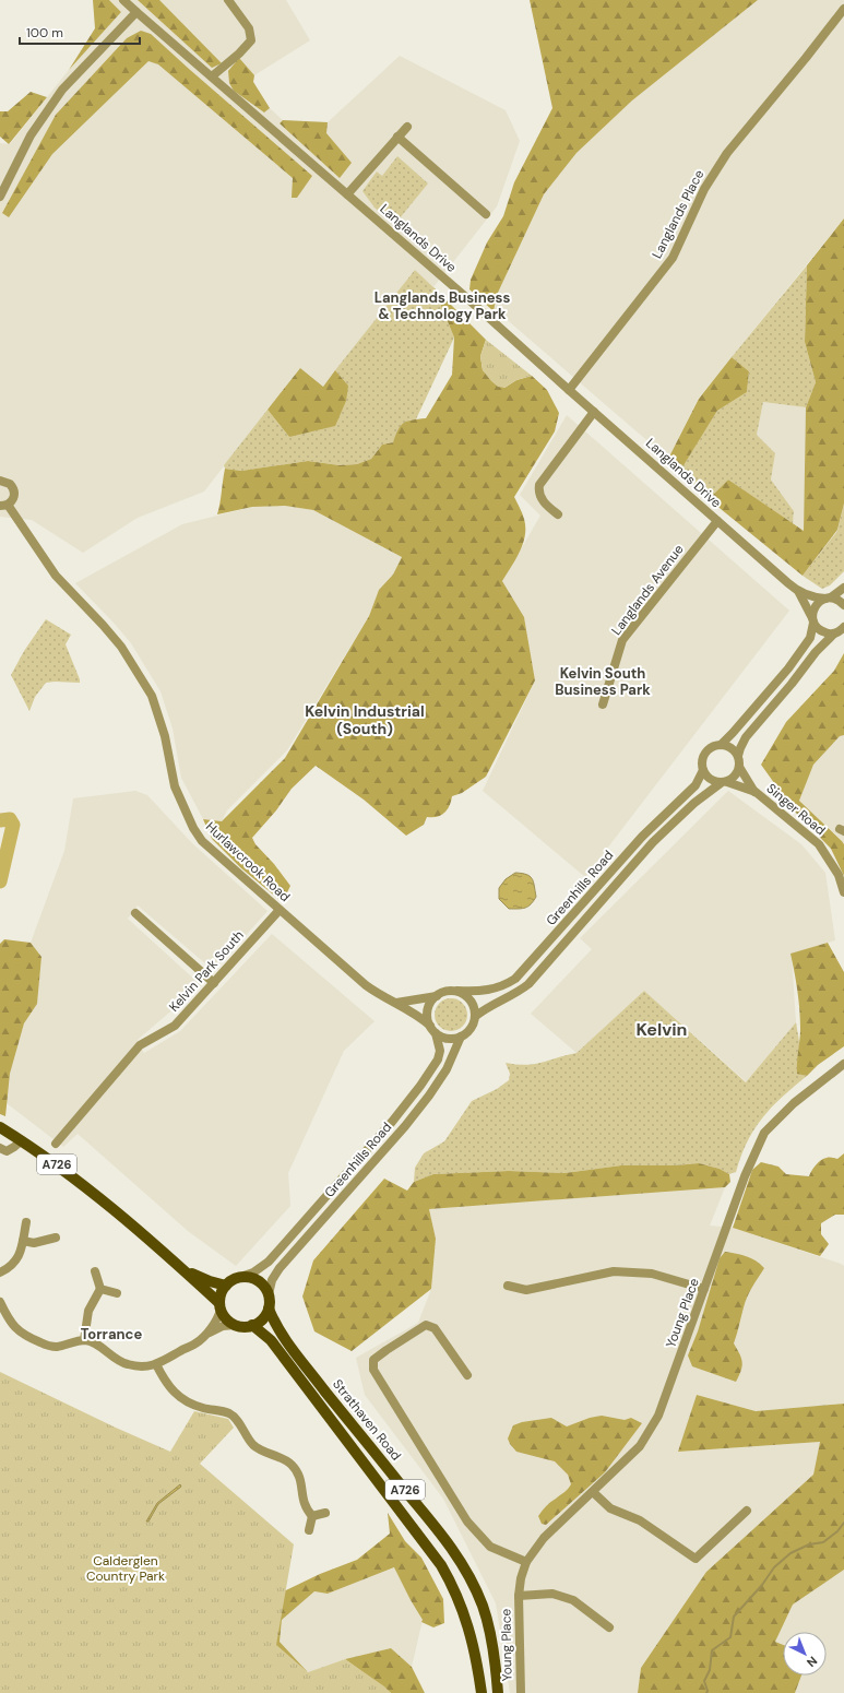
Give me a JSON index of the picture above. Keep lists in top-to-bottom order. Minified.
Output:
{"streets":{"main road":["A726","Strathaven Road"],"street":["Langlands Place","Langlands Drive","Langlands Avenue","Singer Road","Hurlawcrook Road","Greenhills Road","Kelvin Park South","Young Place"]},"crossings":[["Langlands Place","Langlands Drive"],["Langlands Drive","Langlands Avenue"],["Singer Road","Greenhills Road"],["Hurlawcrook Road","Greenhills Road"],["Hurlawcrook Road","Kelvin Park South"],["Greenhills Road","A726"],["Greenhills Road","Strathaven Road"],["A726","Strathaven Road"]],"districts":["Langlands Business & Technology Park","Kelvin South Business Park","Kelvin Industrial (South)","Kelvin","Torrance"],"parks":["Calderglen Country Park"],"scale_bar":"100 m","north":"bottom right"}
